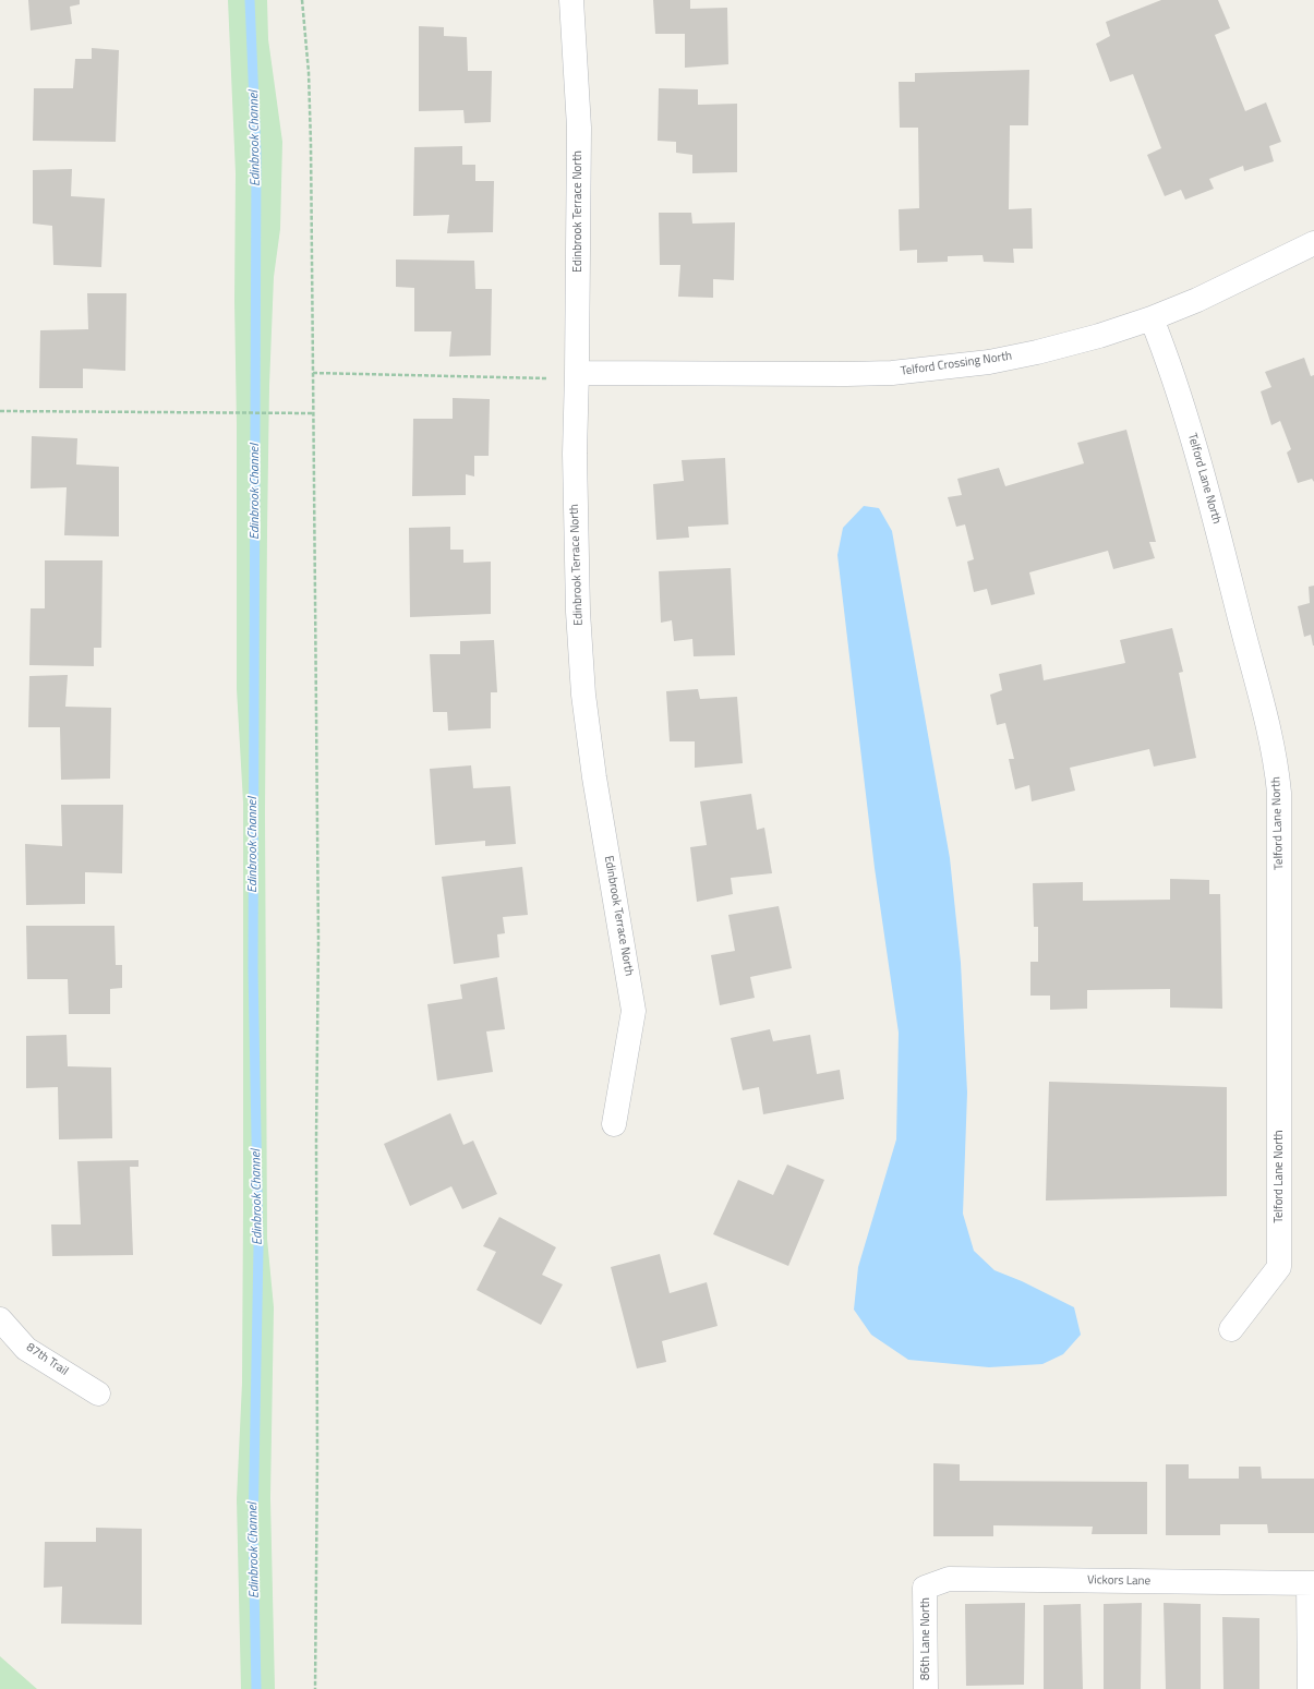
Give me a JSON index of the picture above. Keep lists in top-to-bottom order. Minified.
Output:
{"streets":{"street":["Edinbrook Terrace North","Telford Crossing North","Telford Lane North","87th Trail","Vickors Lane","86th Lane North"]},"crossings":[["Edinbrook Terrace North","Telford Crossing North"],["Telford Crossing North","Telford Lane North"],["Vickors Lane","86th Lane North"]],"water":["Edinbrook Channel"]}
